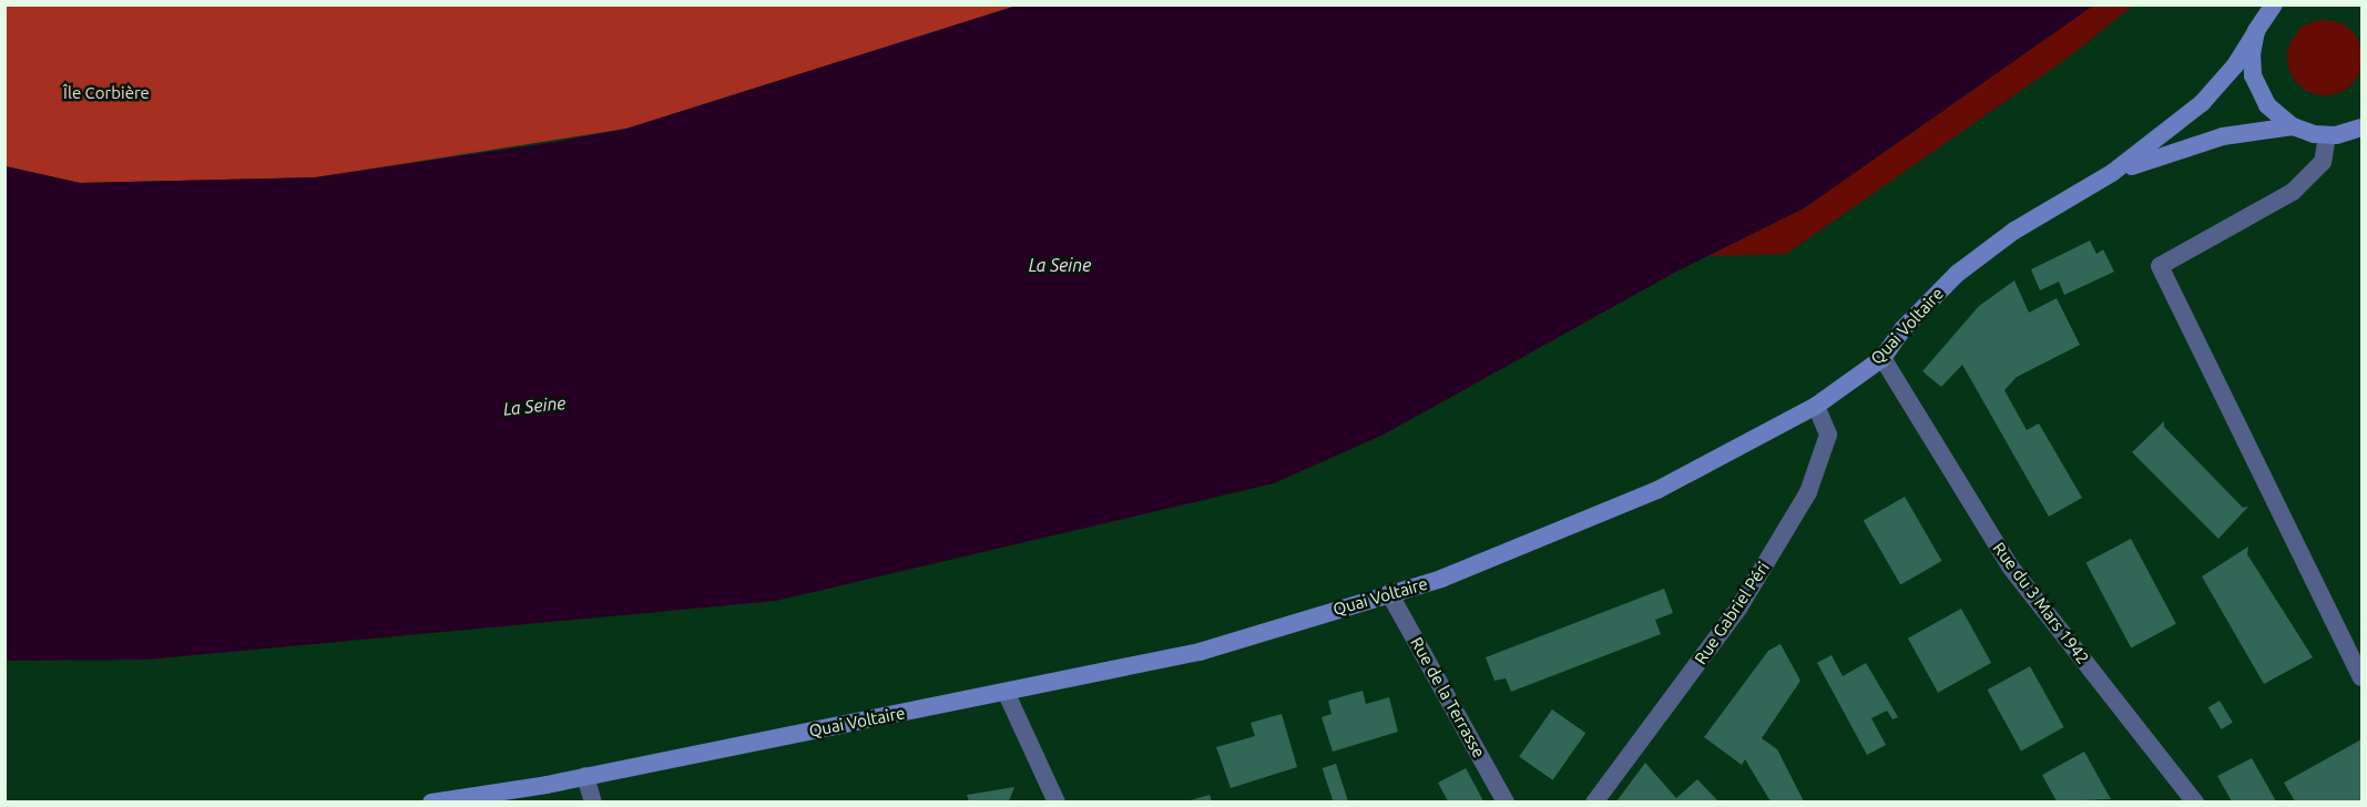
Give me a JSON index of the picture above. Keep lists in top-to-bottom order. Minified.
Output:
{"streets":{"main road":["Quai Voltaire"],"street":["Rue du 3 Mars 1942","Rue Gabriel Péri","Rue de la Terrasse"]},"crossings":[["Quai Voltaire","Rue du 3 Mars 1942"],["Quai Voltaire","Rue Gabriel Péri"],["Quai Voltaire","Rue de la Terrasse"]],"water":["La Seine"],"parks":["Île Corbière"]}
